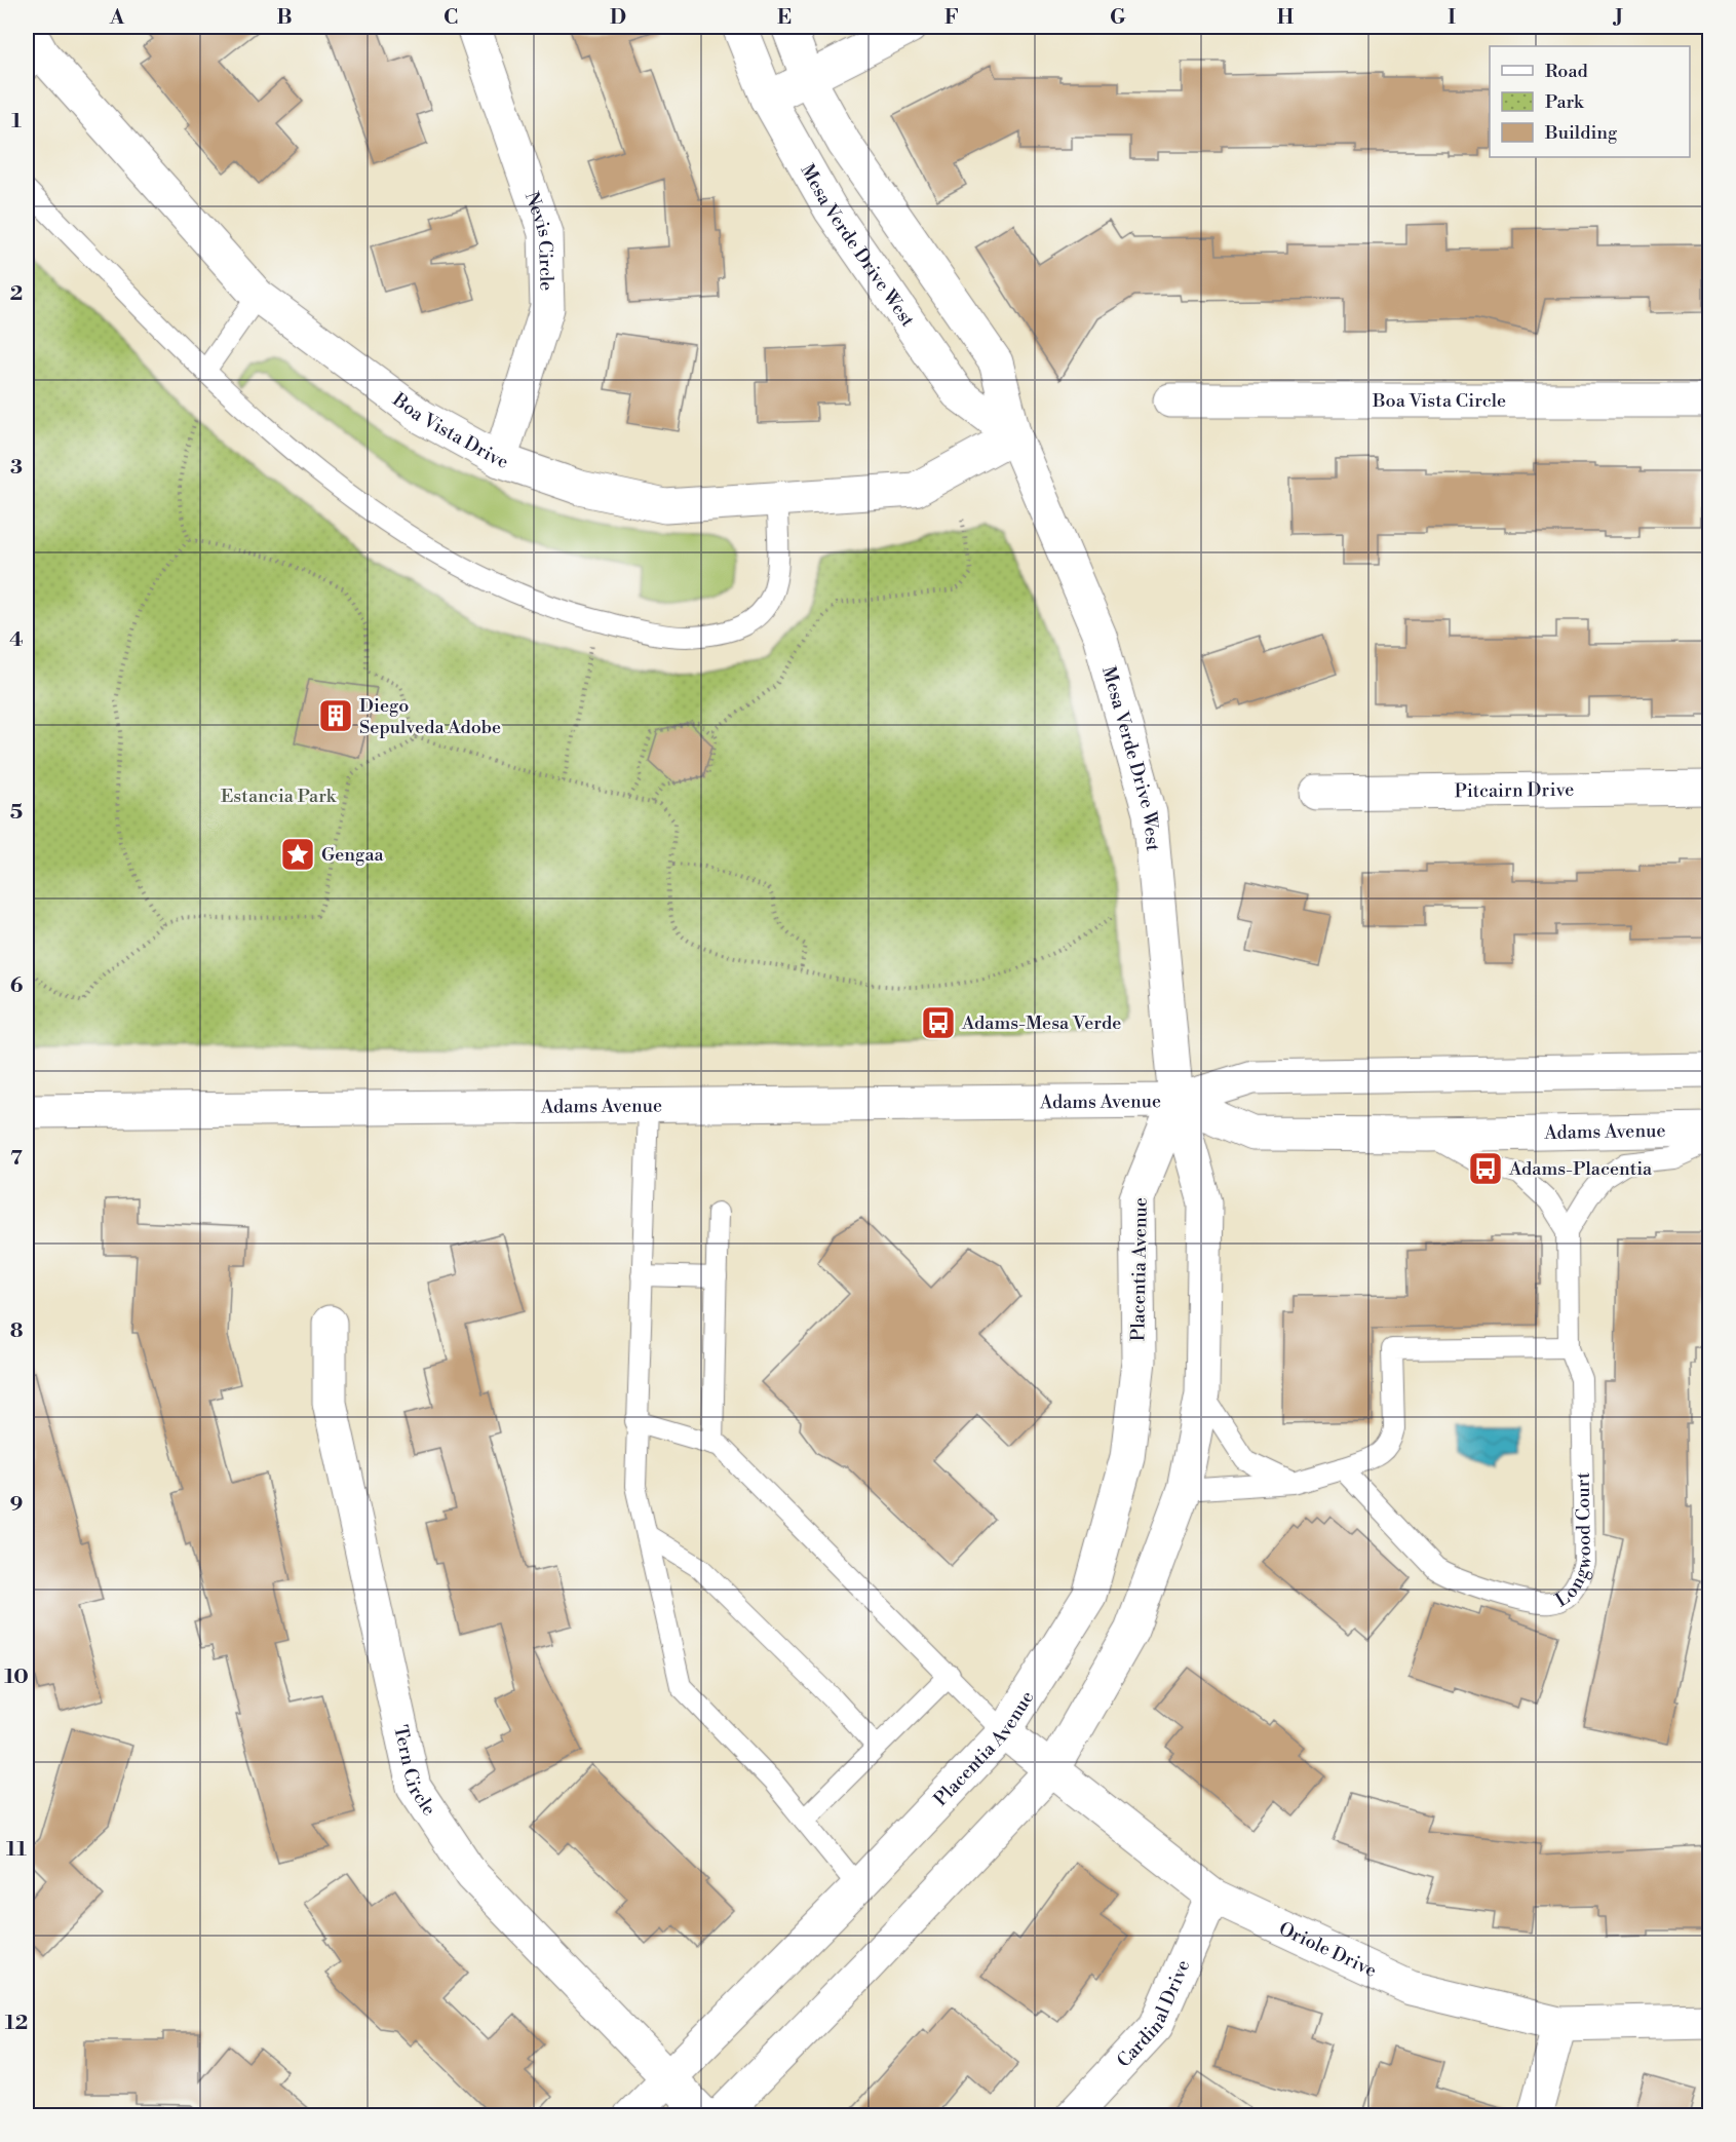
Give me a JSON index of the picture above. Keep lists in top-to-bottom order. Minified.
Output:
{"streets":{"street":["Nevis Circle","Mesa Verde Drive West","Boa Vista Circle","Boa Vista Drive","Pitcairn Drive","Adams Avenue","Placentia Avenue","Tern Circle","Oriole Drive","Cardinal Drive"],"lane":["Longwood Court"]},"crossings":[["Nevis Circle","Boa Vista Drive"],["Mesa Verde Drive West","Boa Vista Drive"],["Mesa Verde Drive West","Adams Avenue"],["Mesa Verde Drive West","Placentia Avenue"],["Adams Avenue","Placentia Avenue"],["Placentia Avenue","Tern Circle"],["Placentia Avenue","Oriole Drive"],["Oriole Drive","Cardinal Drive"]],"parks":["Estancia Park"],"places":{"building":["Diego Sepulveda Adobe"],"place":["Gengaa"],"bus stop":["Adams-Mesa Verde","Adams-Placentia"]},"legend":["Road","Park","Building"],"grid":{"columns":["A","B","C","D","E","F","G","H","I","J"],"rows":["1","2","3","4","5","6","7","8","9","10","11","12"]}}
